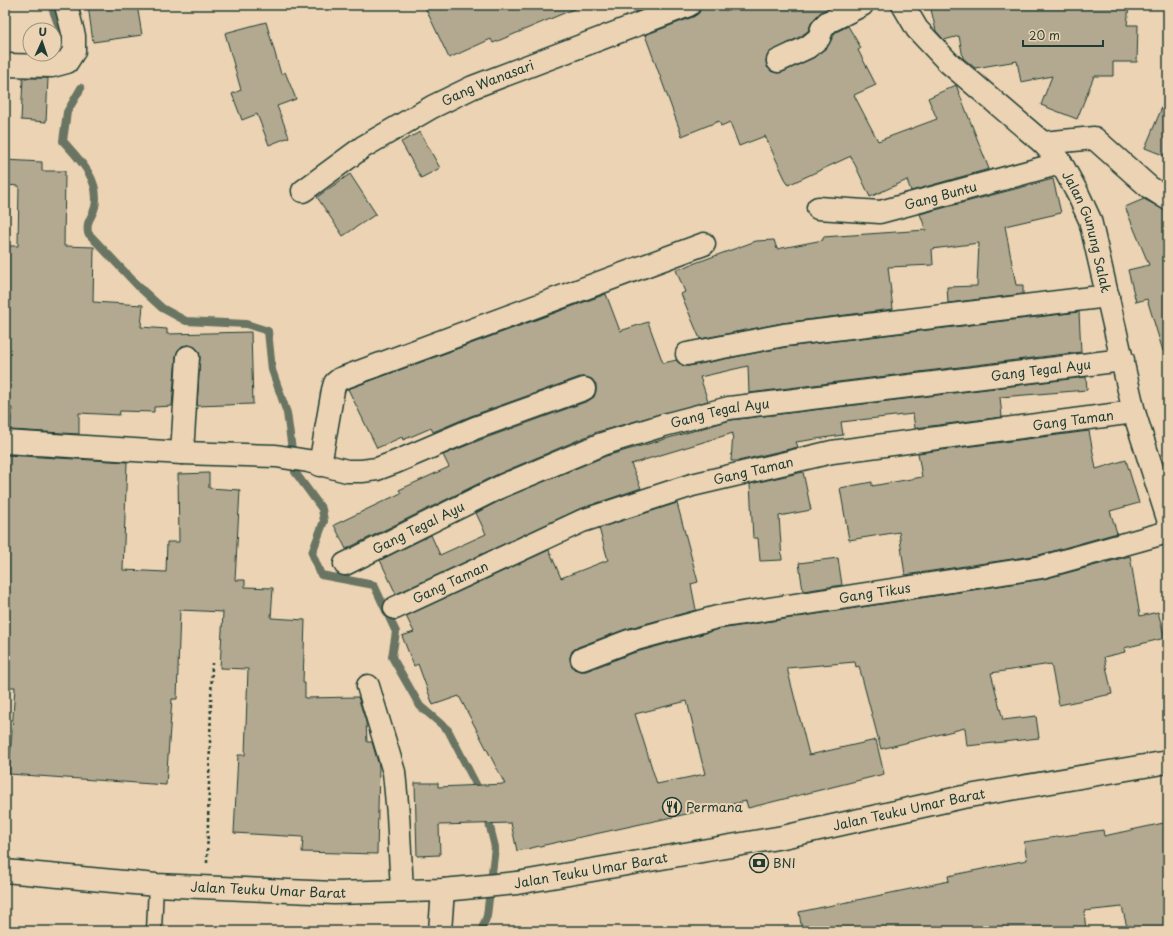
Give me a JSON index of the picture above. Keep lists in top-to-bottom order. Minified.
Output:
{"streets":{"street":["Gang Wanasari","Gang Buntu","Jalan Gunung Salak","Gang Tegal Ayu","Gang Taman","Gang Tikus","Jalan Teuku Umar Barat"]},"crossings":[["Gang Buntu","Jalan Gunung Salak"],["Jalan Gunung Salak","Gang Tegal Ayu"],["Jalan Gunung Salak","Gang Taman"]],"places":{"restaurant":["Permana"],"bank":["BNI"]},"scale_bar":"20 m","north":"top"}
